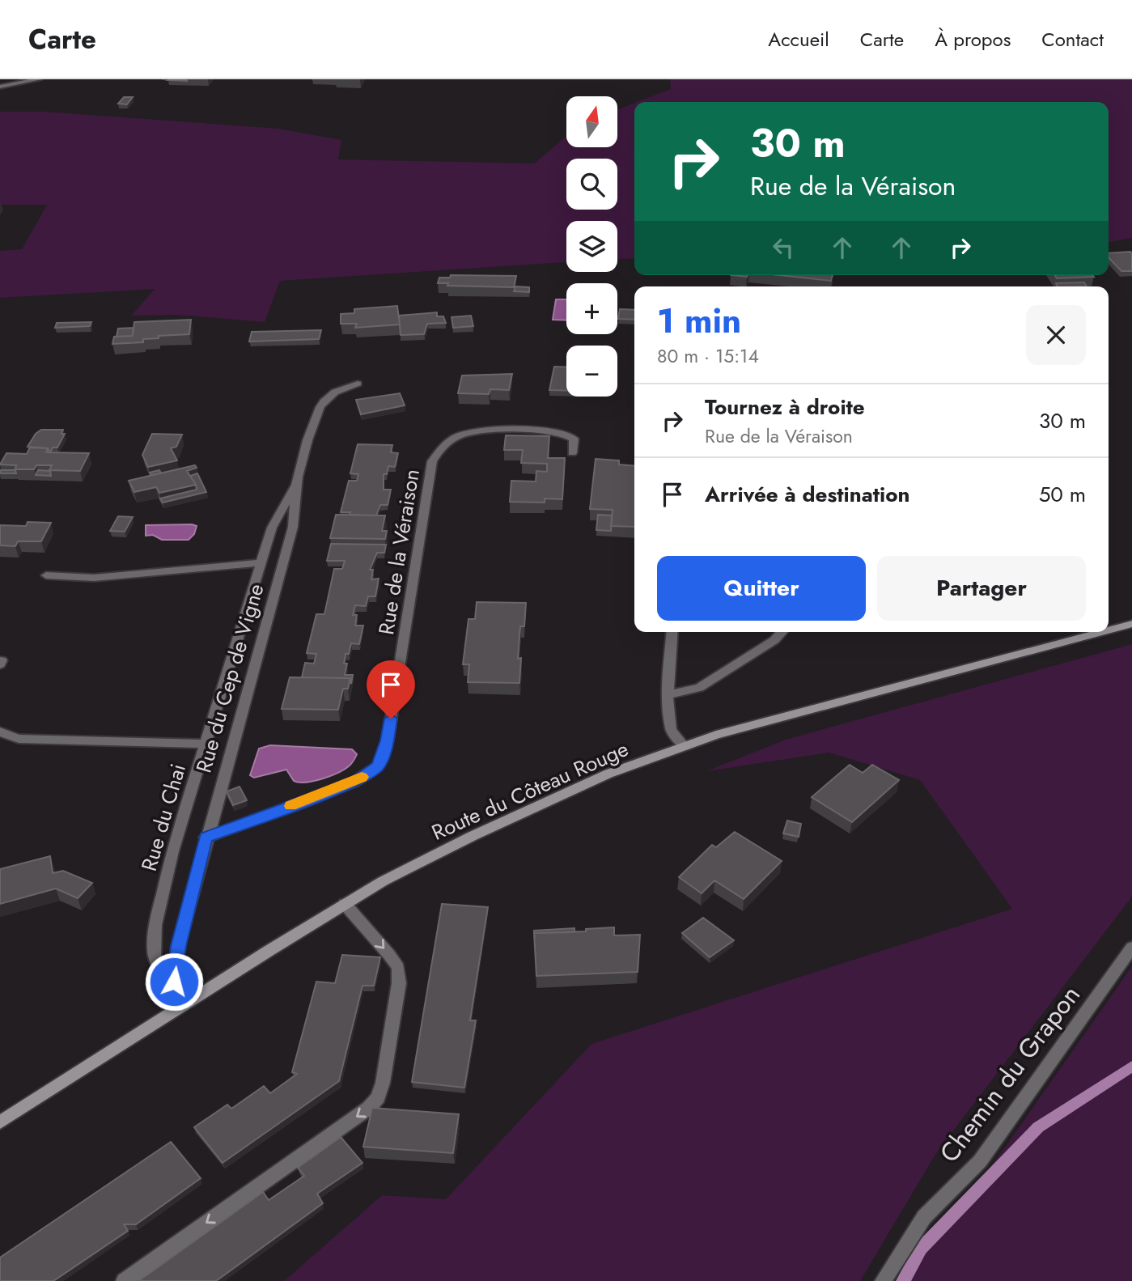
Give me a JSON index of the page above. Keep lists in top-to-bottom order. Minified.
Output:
{"streets":{"street":["Rue de la Véraison","Rue du Cep de Vigne","Route du Côteau Rouge","Rue du Chai","Chemin du Grapon"]},"crossings":[["Rue de la Véraison","Rue du Cep de Vigne"],["Rue du Cep de Vigne","Rue du Chai"]],"north":"top","page":{"header":"Carte","nav":["Accueil","Carte","À propos","Contact"],"map_buttons":["+","−"],"turn":["30 m","Rue de la Véraison"],"heading":["1 min","80 m · 15:14"],"list":[{"name":"Tournez à droite","note":"Rue de la Véraison","value":"30 m"},{"name":"Arrivée à destination","value":"50 m"}],"buttons":["Quitter","Partager"]}}
